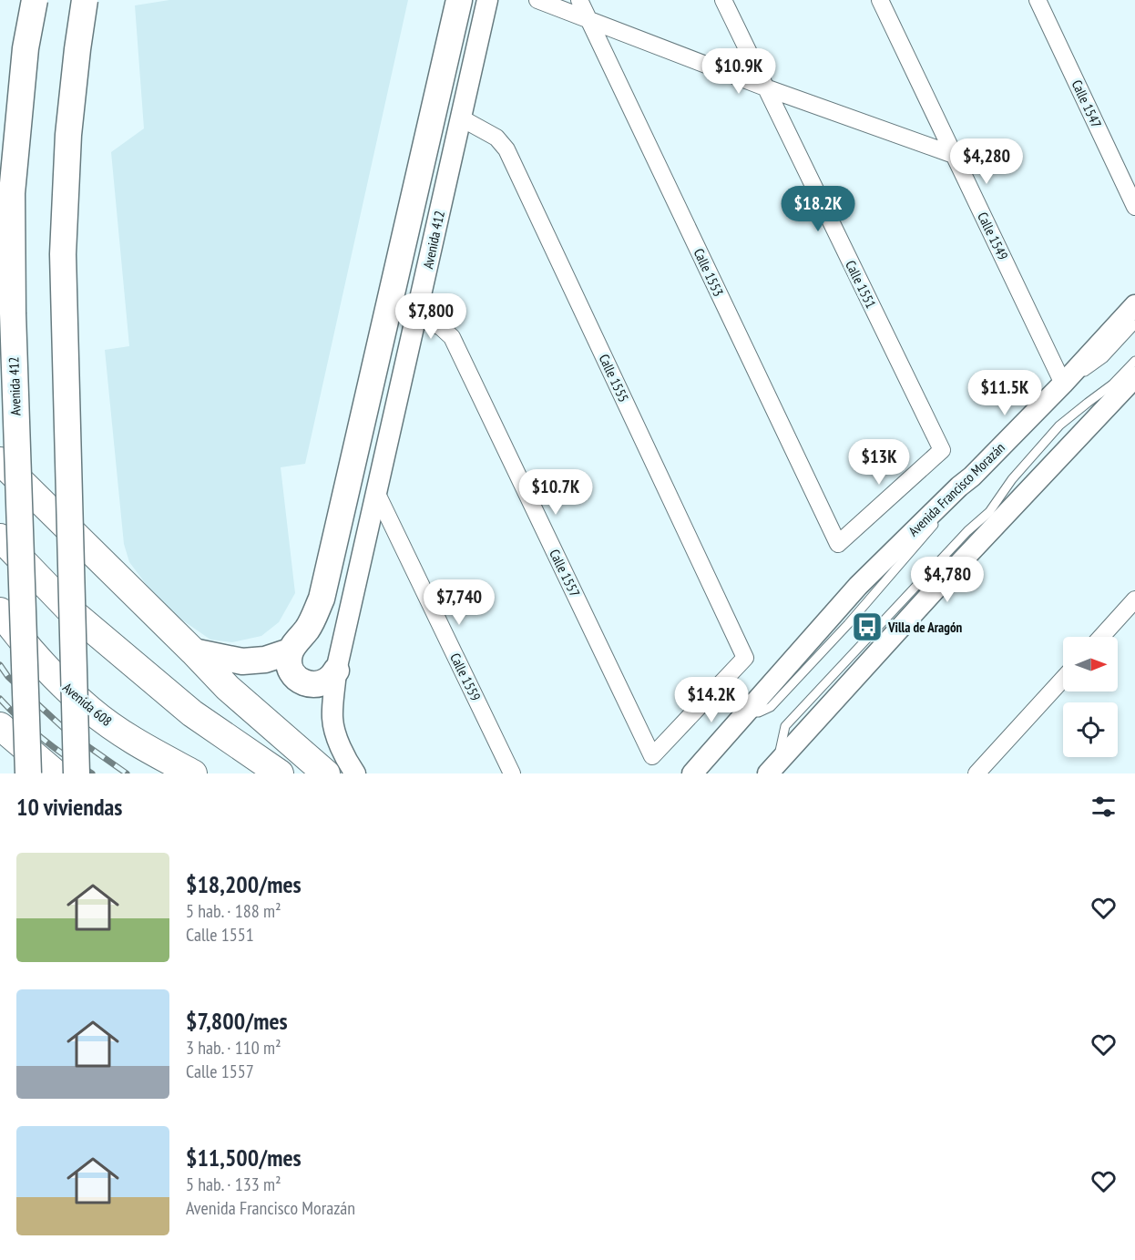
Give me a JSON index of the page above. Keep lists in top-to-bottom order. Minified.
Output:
{"streets":{"highway":["Avenida 608"],"main road":["Avenida 412"],"street":["Calle 1547","Calle 1549","Calle 1553","Calle 1551","Calle 1555","Avenida Francisco Morazán","Calle 1557","Calle 1559"]},"crossings":[["Calle 1549","Avenida Francisco Morazán"],["Avenida 412","Calle 1555"],["Avenida 412","Calle 1557"],["Avenida 412","Calle 1559"],["Calle 1553","Calle 1551"],["Calle 1555","Calle 1557"]],"places":{"bus stop":["Villa de Aragón"]},"north":"right","page":{"price":["$10.9K","$4,280","$18.2K","$7,800","$11.5K","$13K","$10.7K","$4,780","$7,740","$14.2K"],"heading":"10 viviendas","list":[{"name":"$18,200/mes","note":"5 hab. · 188 m² · Calle 1551"},{"name":"$7,800/mes","note":"3 hab. · 110 m² · Calle 1557"},{"name":"$11,500/mes","note":"5 hab. · 133 m² · Avenida Francisco Morazán"}]}}
